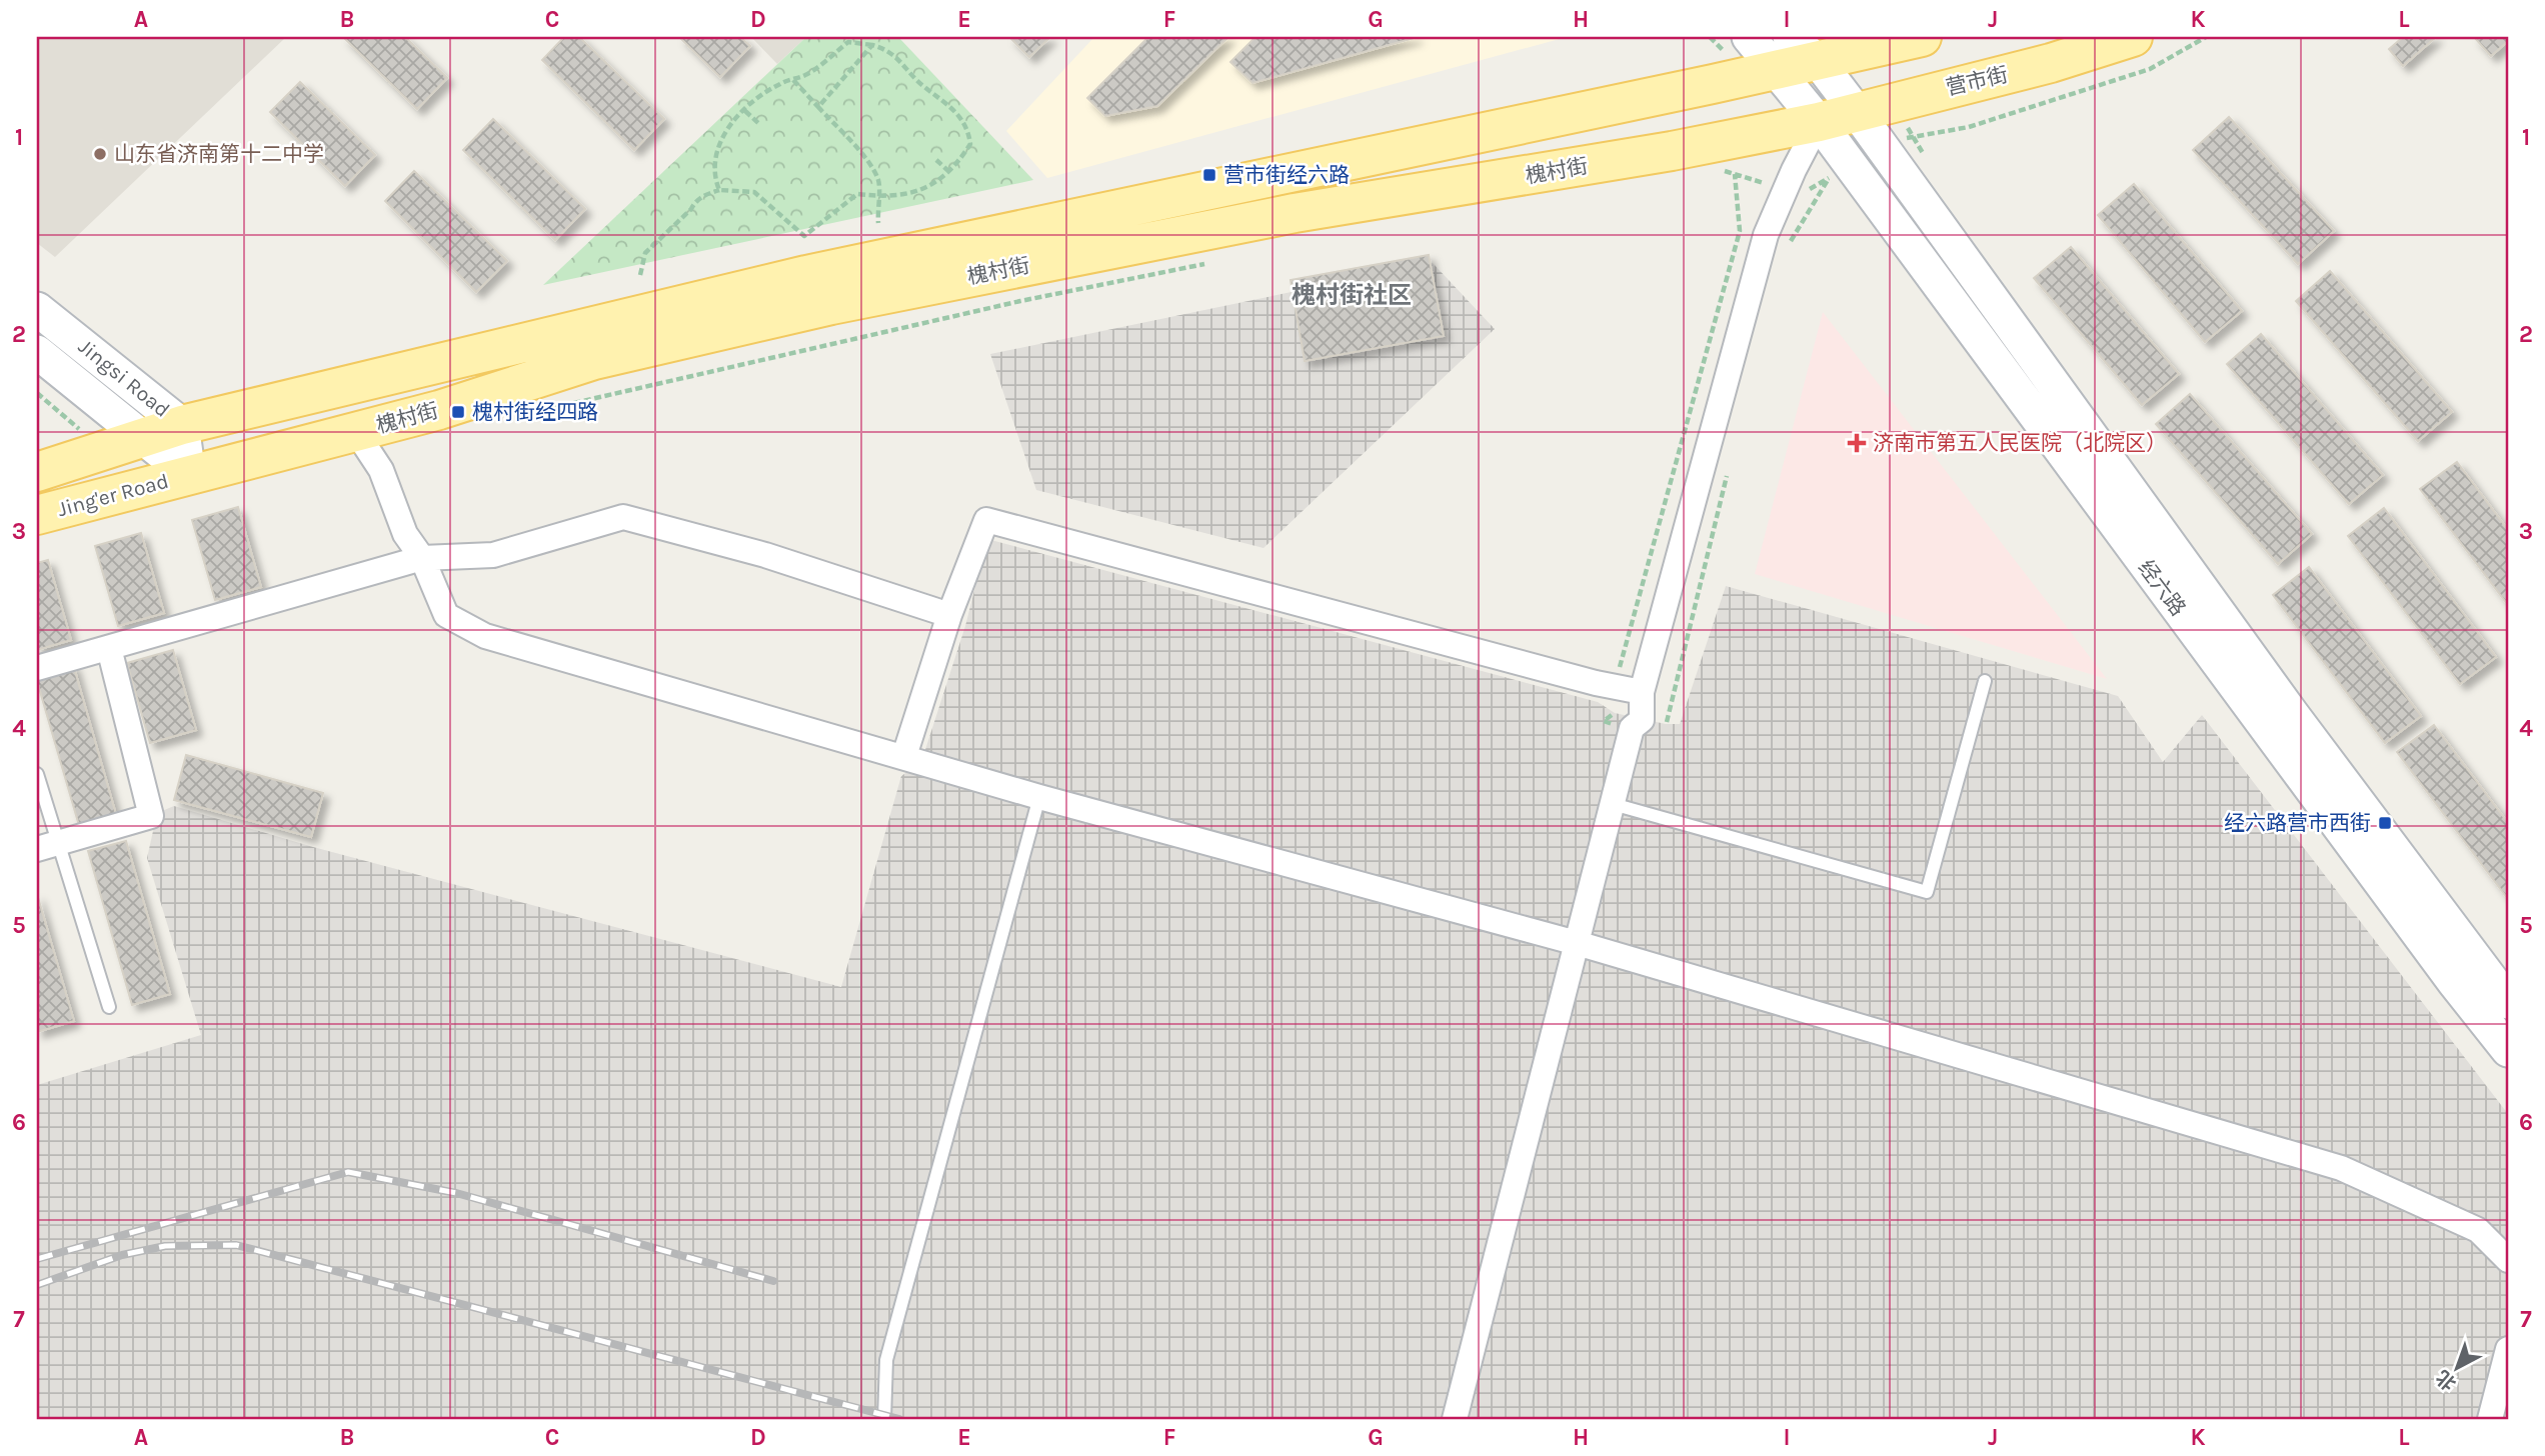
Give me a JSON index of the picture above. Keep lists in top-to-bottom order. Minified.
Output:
{"streets":{"main road":["营市街","槐村街","Jingsi Road","Jing'er Road","经六路"]},"crossings":[["营市街","槐村街"],["营市街","经六路"],["槐村街","Jingsi Road"],["槐村街","Jing'er Road"],["槐村街","经六路"],["Jingsi Road","Jing'er Road"]],"districts":["槐村街社区"],"places":{"other":["山东省济南第十二中学"],"transit":["营市街经六路","槐村街经四路","经六路营市西街"],"health":["济南市第五人民医院（北院区）"]},"north":"bottom left","grid":{"columns":["A","B","C","D","E","F","G","H","I","J","K","L"],"rows":["1","2","3","4","5","6","7"]}}
